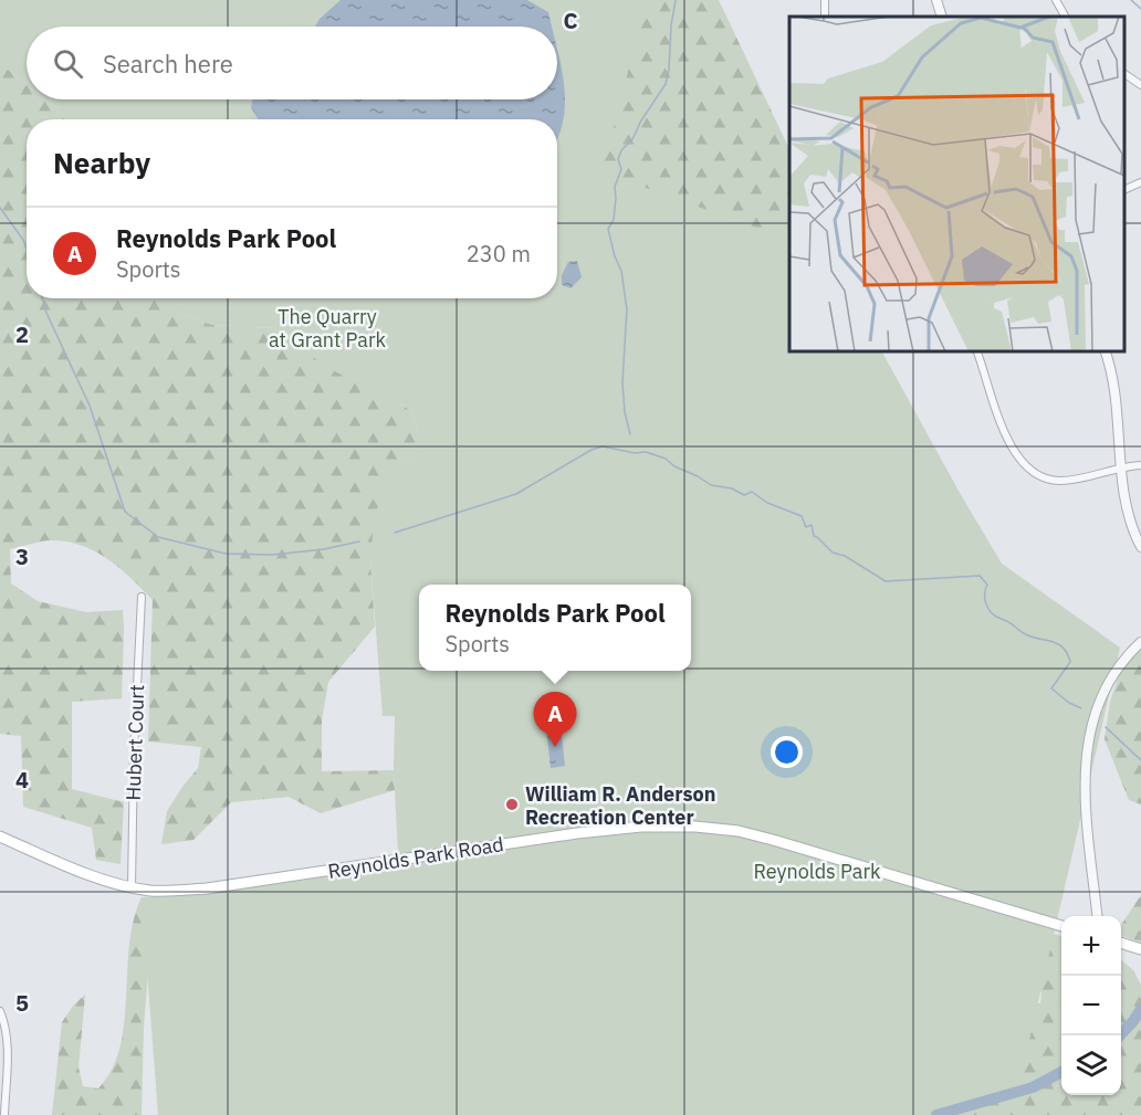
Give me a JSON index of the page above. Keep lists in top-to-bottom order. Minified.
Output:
{"streets":{"main road":["Reynolds Park Road"],"street":["Hubert Court"]},"crossings":[["Hubert Court","Reynolds Park Road"]],"parks":["The Quarry at Grant Park","Reynolds Park"],"places":["William R. Anderson Recreation Center"],"page":{"search":"Search here","heading":"Nearby","list":[{"mark":"A","name":"Reynolds Park Pool","note":"Sports","value":"230 m"}],"popup":["Reynolds Park Pool","Sports"],"pins":"A","map_buttons":["+","−"]},"grid":{"columns":["C"],"rows":["2","3","4","5"]}}
